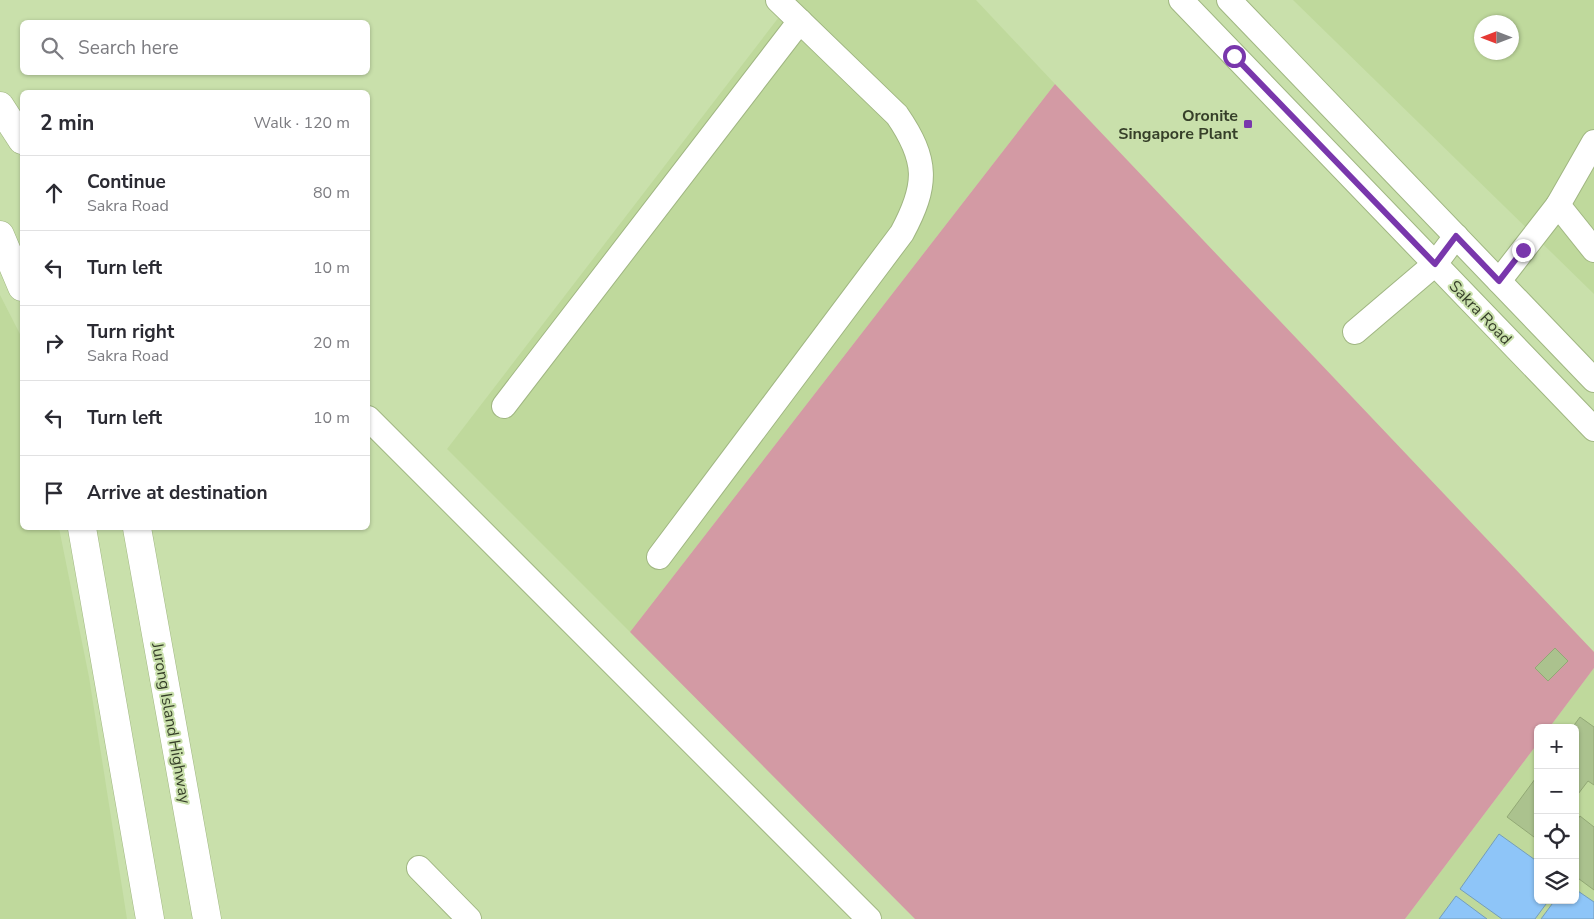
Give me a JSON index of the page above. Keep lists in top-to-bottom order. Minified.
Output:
{"streets":{"main road":["Jurong Island Highway"],"street":["Sakra Road"]},"places":{"transit":["Oronite Singapore Plant"]},"north":"left","page":{"search":"Search here","heading":["2 min","Walk · 120 m"],"list":[["Continue","Sakra Road","80 m"],["Turn left","10 m"],["Turn right","Sakra Road","20 m"],["Turn left","10 m"],"Arrive at destination"],"map_buttons":["+","−"]}}
